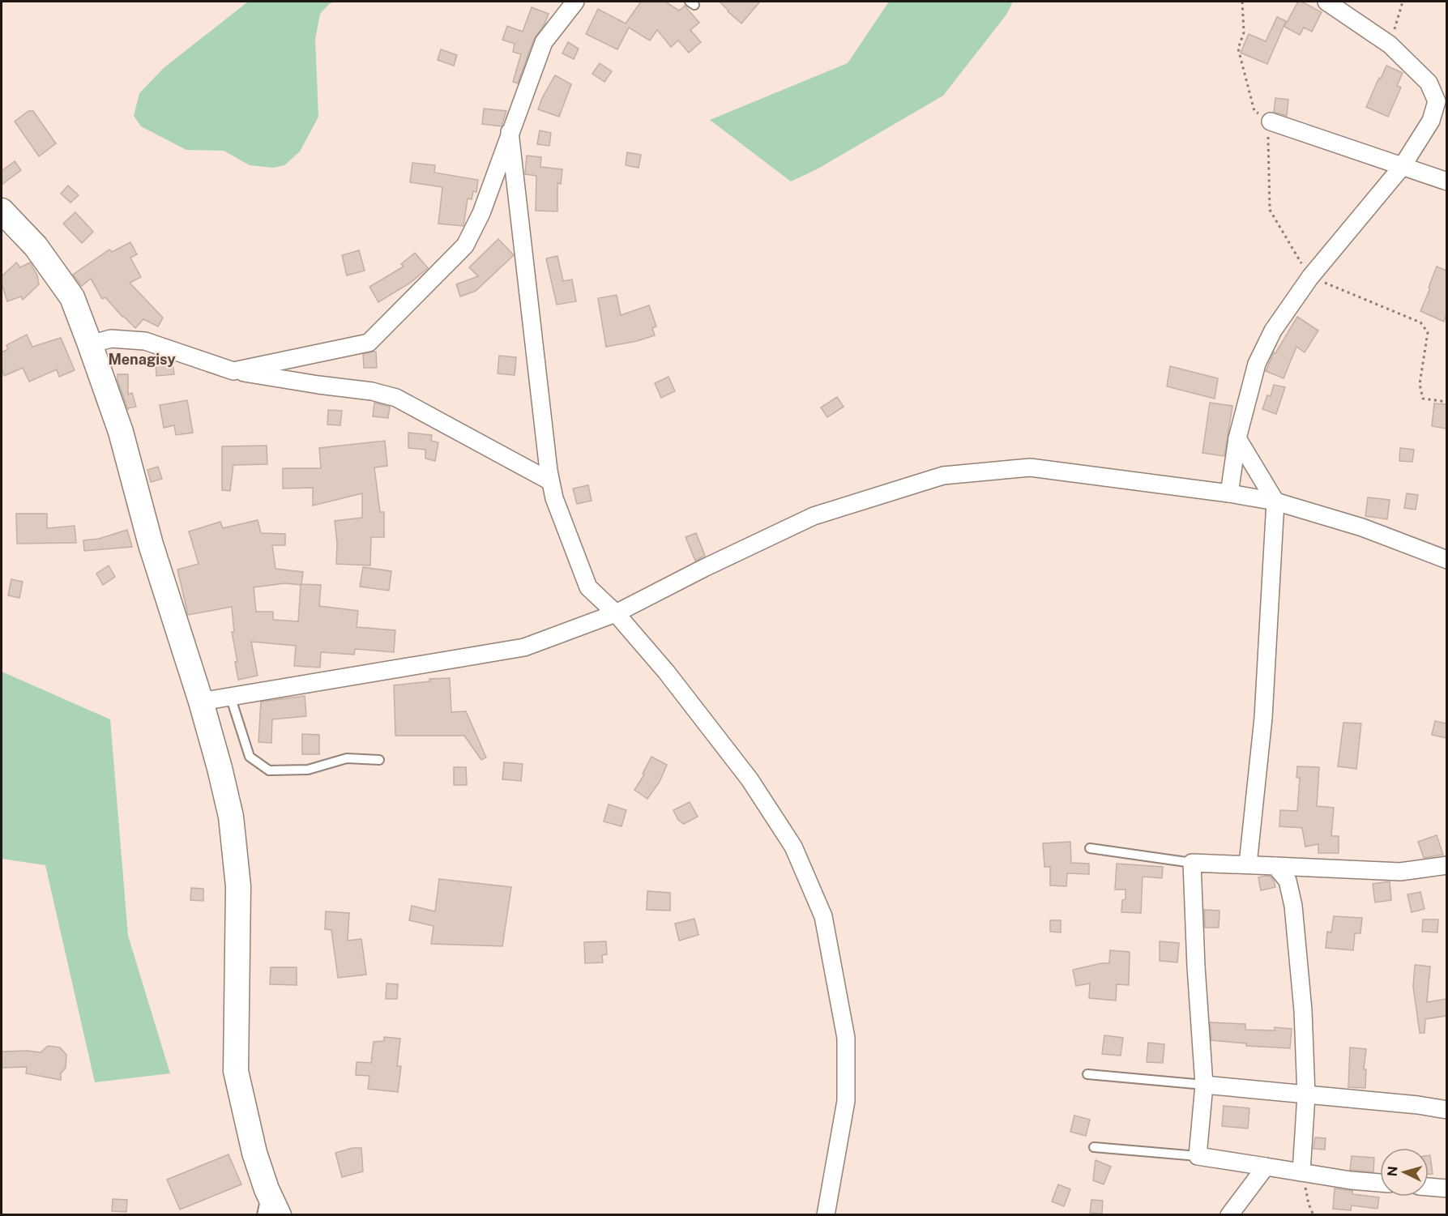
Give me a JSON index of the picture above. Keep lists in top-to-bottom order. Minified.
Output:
{"districts":["Menagisy"],"north":"left"}
